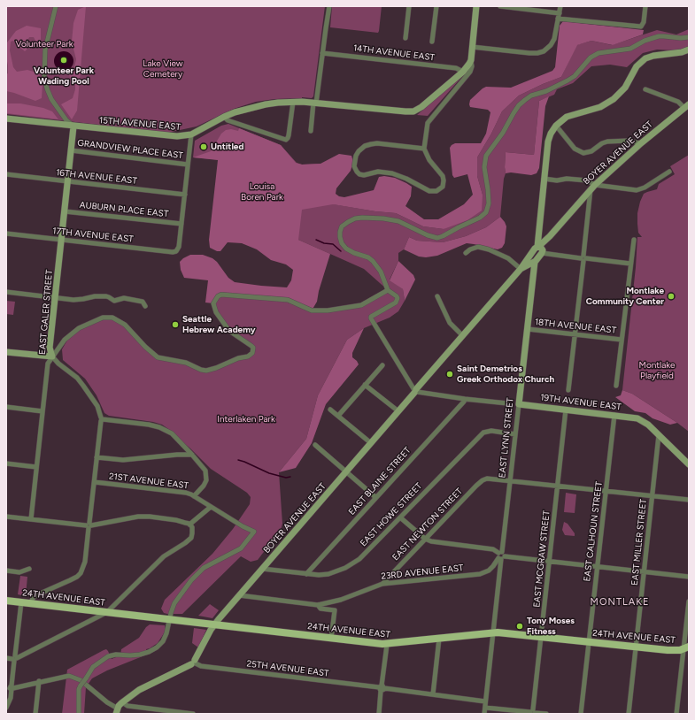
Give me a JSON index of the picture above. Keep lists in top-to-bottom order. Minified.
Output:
{"streets":{"main road":["24TH AVENUE EAST"],"street":["14TH AVENUE EAST","15TH AVENUE EAST","GRANDVIEW PLACE EAST","BOYER AVENUE EAST","16TH AVENUE EAST","AUBURN PLACE EAST","17TH AVENUE EAST","EAST GALER STREET","18TH AVENUE EAST","19TH AVENUE EAST","EAST LYNN STREET","21ST AVENUE EAST","EAST BLAINE STREET","EAST HOWE STREET","EAST NEWTON STREET","EAST CALHOUN STREET","EAST MILLER STREET","EAST MCGRAW STREET","23RD AVENUE EAST","25TH AVENUE EAST"]},"crossings":[["14TH AVENUE EAST","15TH AVENUE EAST"],["15TH AVENUE EAST","EAST GALER STREET"],["GRANDVIEW PLACE EAST","EAST GALER STREET"],["BOYER AVENUE EAST","EAST LYNN STREET"],["BOYER AVENUE EAST","EAST HOWE STREET"],["BOYER AVENUE EAST","23RD AVENUE EAST"],["BOYER AVENUE EAST","24TH AVENUE EAST"],["BOYER AVENUE EAST","25TH AVENUE EAST"],["16TH AVENUE EAST","EAST GALER STREET"],["AUBURN PLACE EAST","17TH AVENUE EAST"],["AUBURN PLACE EAST","EAST GALER STREET"],["17TH AVENUE EAST","EAST GALER STREET"],["18TH AVENUE EAST","EAST LYNN STREET"],["19TH AVENUE EAST","EAST LYNN STREET"],["19TH AVENUE EAST","EAST CALHOUN STREET"],["19TH AVENUE EAST","EAST MILLER STREET"],["19TH AVENUE EAST","EAST MCGRAW STREET"],["EAST LYNN STREET","EAST HOWE STREET"],["EAST LYNN STREET","EAST NEWTON STREET"],["EAST LYNN STREET","23RD AVENUE EAST"],["EAST LYNN STREET","24TH AVENUE EAST"],["EAST LYNN STREET","25TH AVENUE EAST"],["21ST AVENUE EAST","24TH AVENUE EAST"],["EAST BLAINE STREET","EAST HOWE STREET"],["EAST NEWTON STREET","23RD AVENUE EAST"],["EAST CALHOUN STREET","24TH AVENUE EAST"],["EAST MILLER STREET","24TH AVENUE EAST"],["EAST MCGRAW STREET","24TH AVENUE EAST"]],"districts":["MONTLAKE"],"parks":["Volunteer Park","Lake View Cemetery","Louisa Boren Park","Montlake Playfield","Interlaken Park"],"places":["Volunteer Park Wading Pool","Untitled","Montlake Community Center","Seattle Hebrew Academy","Saint Demetrios Greek Orthodox Church","Tony Moses Fitness"]}
